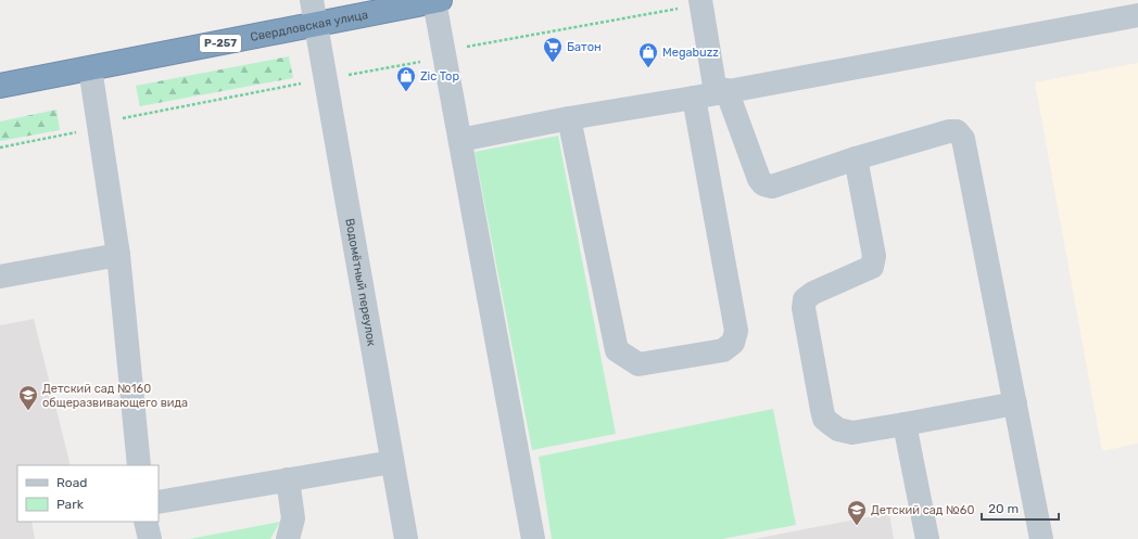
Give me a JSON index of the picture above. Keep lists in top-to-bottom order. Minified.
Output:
{"streets":{"highway":["Свердловская улица","Р-257"],"street":["Водомётный переулок"]},"crossings":[["Свердловская улица","Водомётный переулок"]],"places":{"supermarket":["Батон"],"shop":["Megabuzz","Zic Top"],"school or university":["Детский сад №160 общеразвивающего вида","Детский сад №60"]},"legend":["Road","Park"],"scale_bar":"20 m"}
